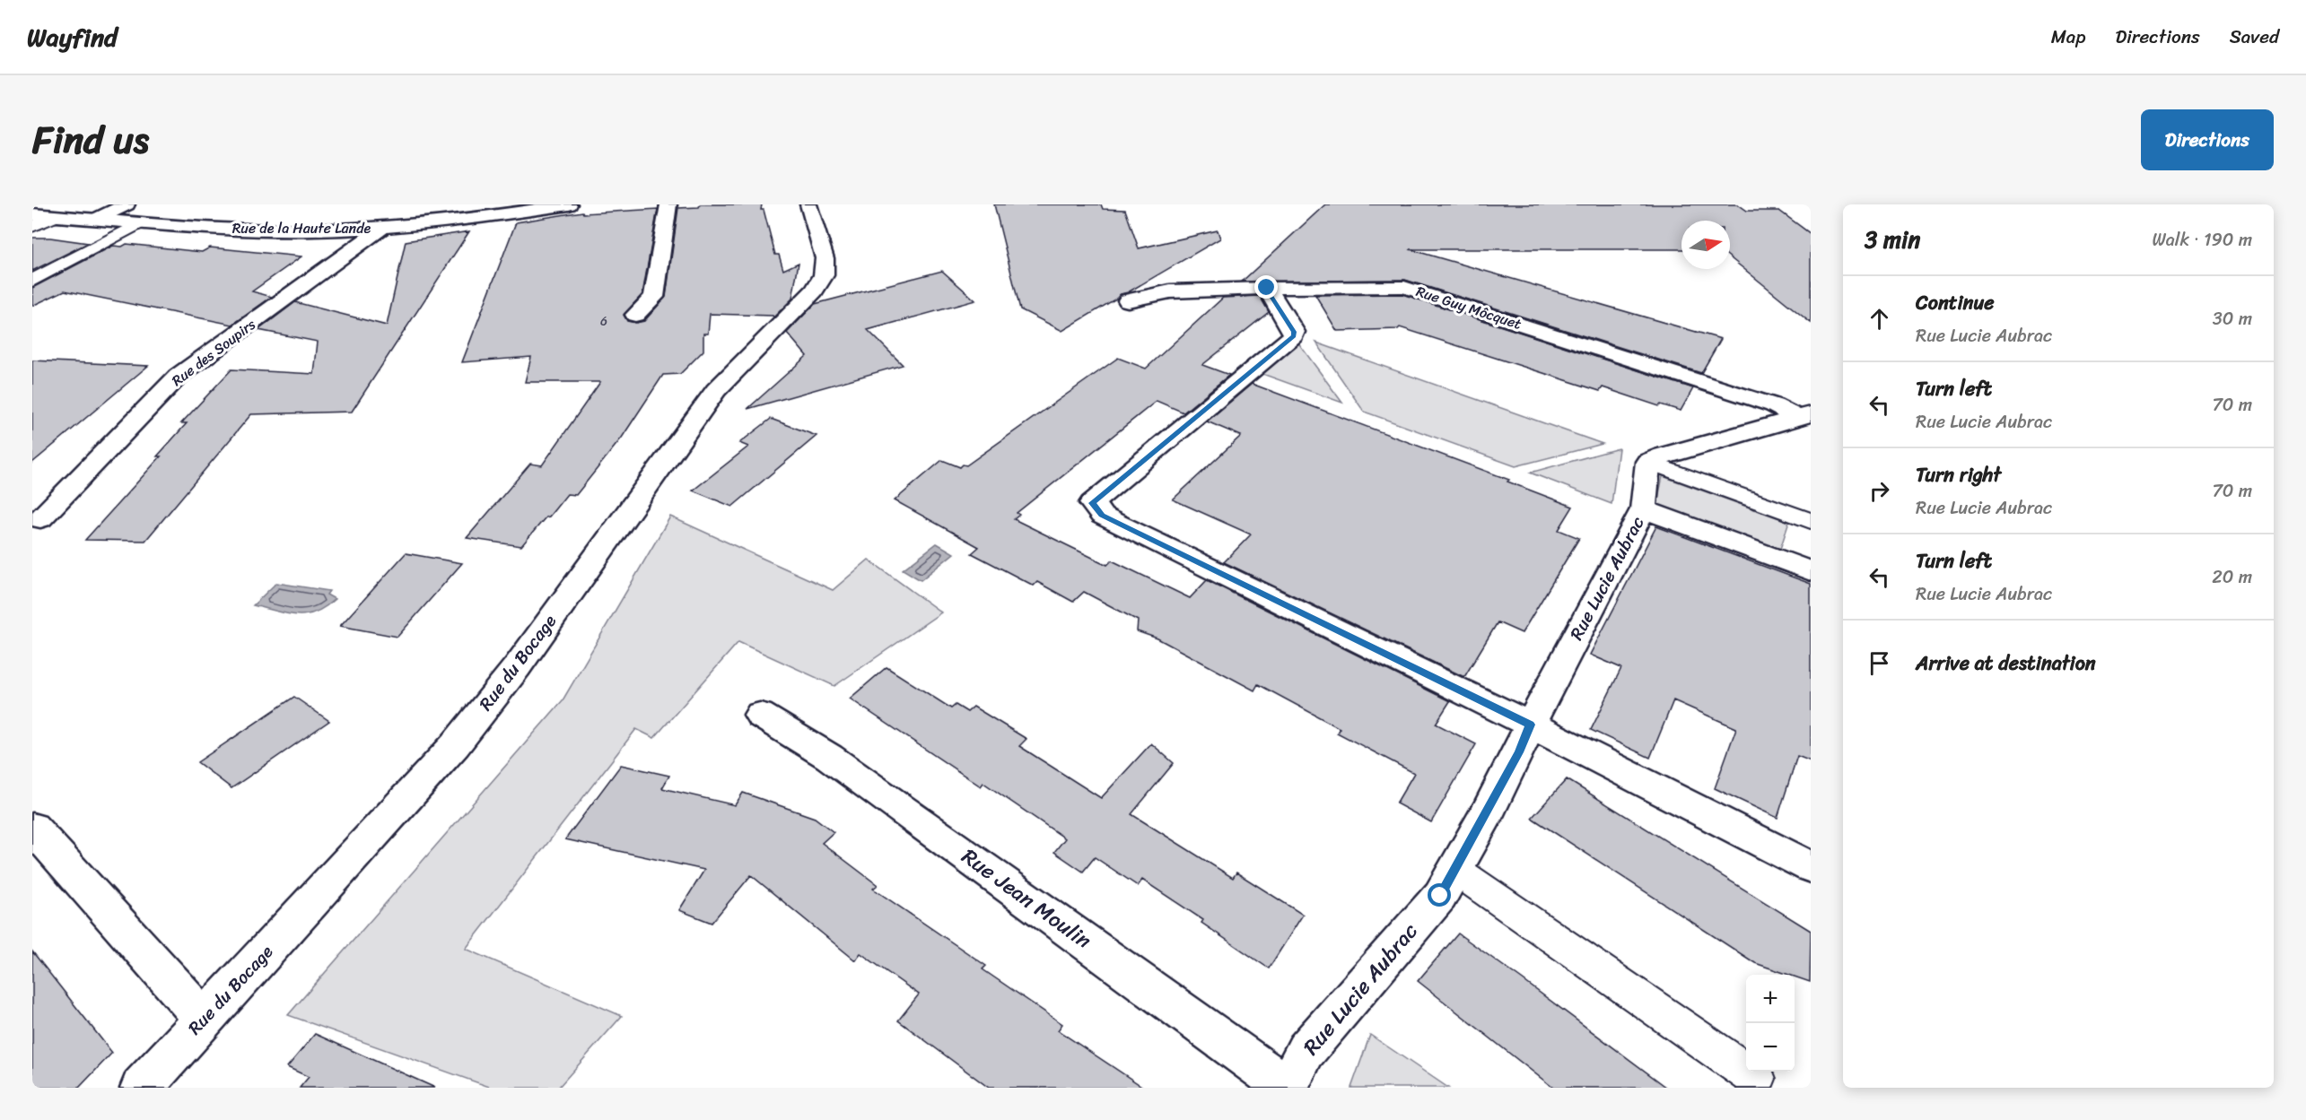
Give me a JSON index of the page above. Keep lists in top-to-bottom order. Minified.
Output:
{"streets":{"street":["Rue de la Haute Lande","Rue Guy Môcquet","Rue des Soupirs","Rue Lucie Aubrac","Rue du Bocage","Rue Jean Moulin"]},"crossings":[["Rue de la Haute Lande","Rue des Soupirs"],["Rue Lucie Aubrac","Rue Jean Moulin"]],"house_numbers":["6"],"north":"right","page":{"header":"Wayfind","nav":["Map","Directions","Saved"],"title":"Find us","buttons":"Directions","heading":["3 min","Walk · 190 m"],"list":[["Continue","Rue Lucie Aubrac","30 m"],["Turn left","Rue Lucie Aubrac","70 m"],["Turn right","Rue Lucie Aubrac","70 m"],["Turn left","Rue Lucie Aubrac","20 m"],"Arrive at destination"],"map_buttons":["+","−"]}}
